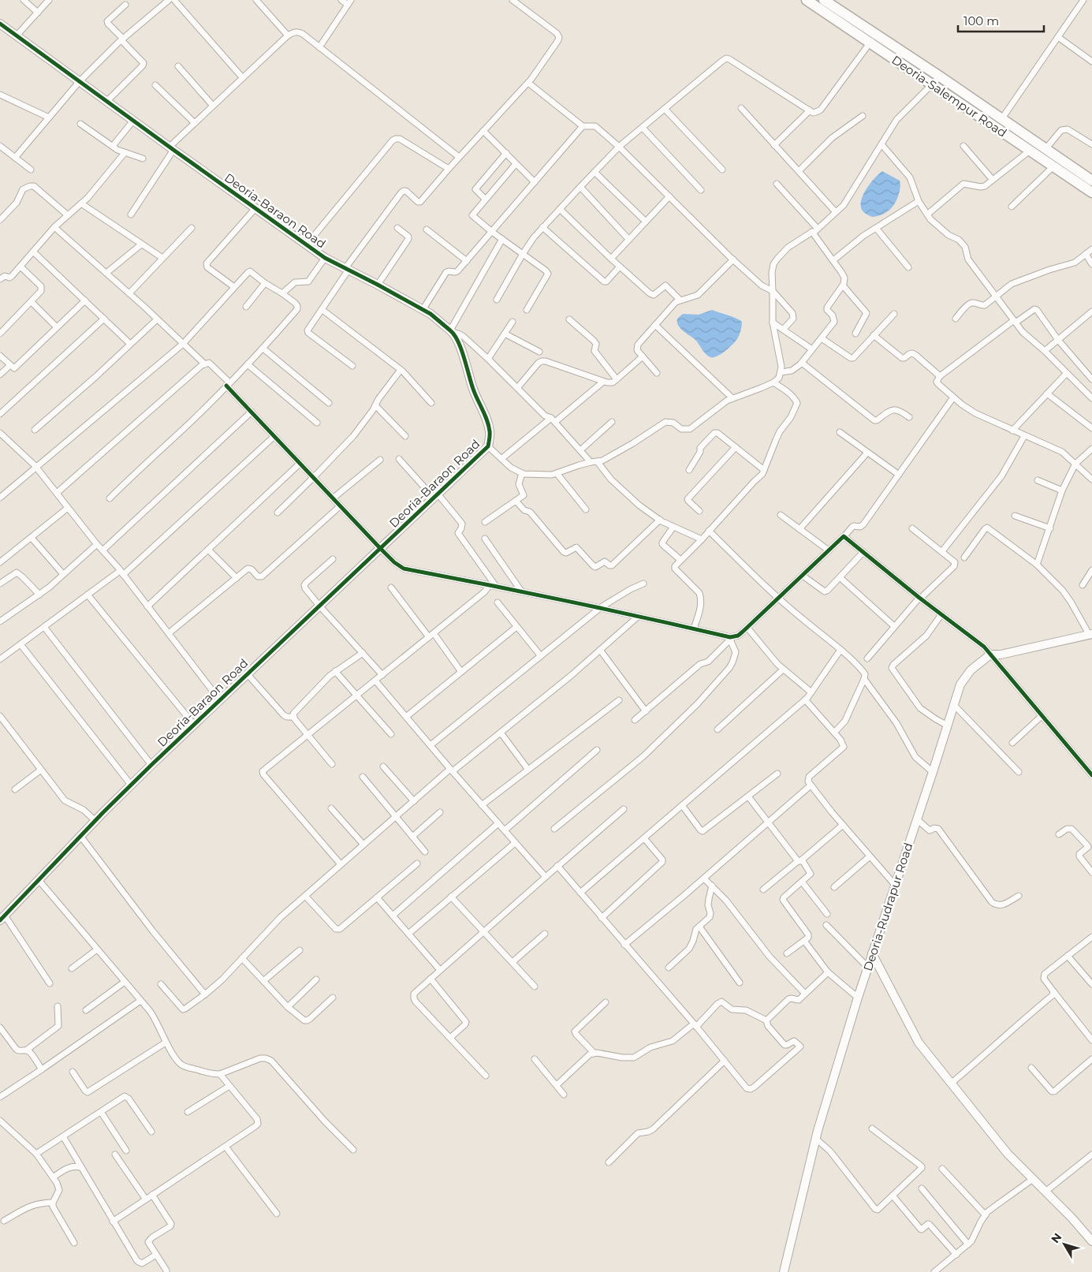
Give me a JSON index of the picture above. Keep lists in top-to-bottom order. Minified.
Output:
{"streets":{"highway":["Deoria-Salempur Road"],"street":["Deoria-Baraon Road","Deoria-Rudrapur Road"]},"scale_bar":"100 m","north":"top left"}
